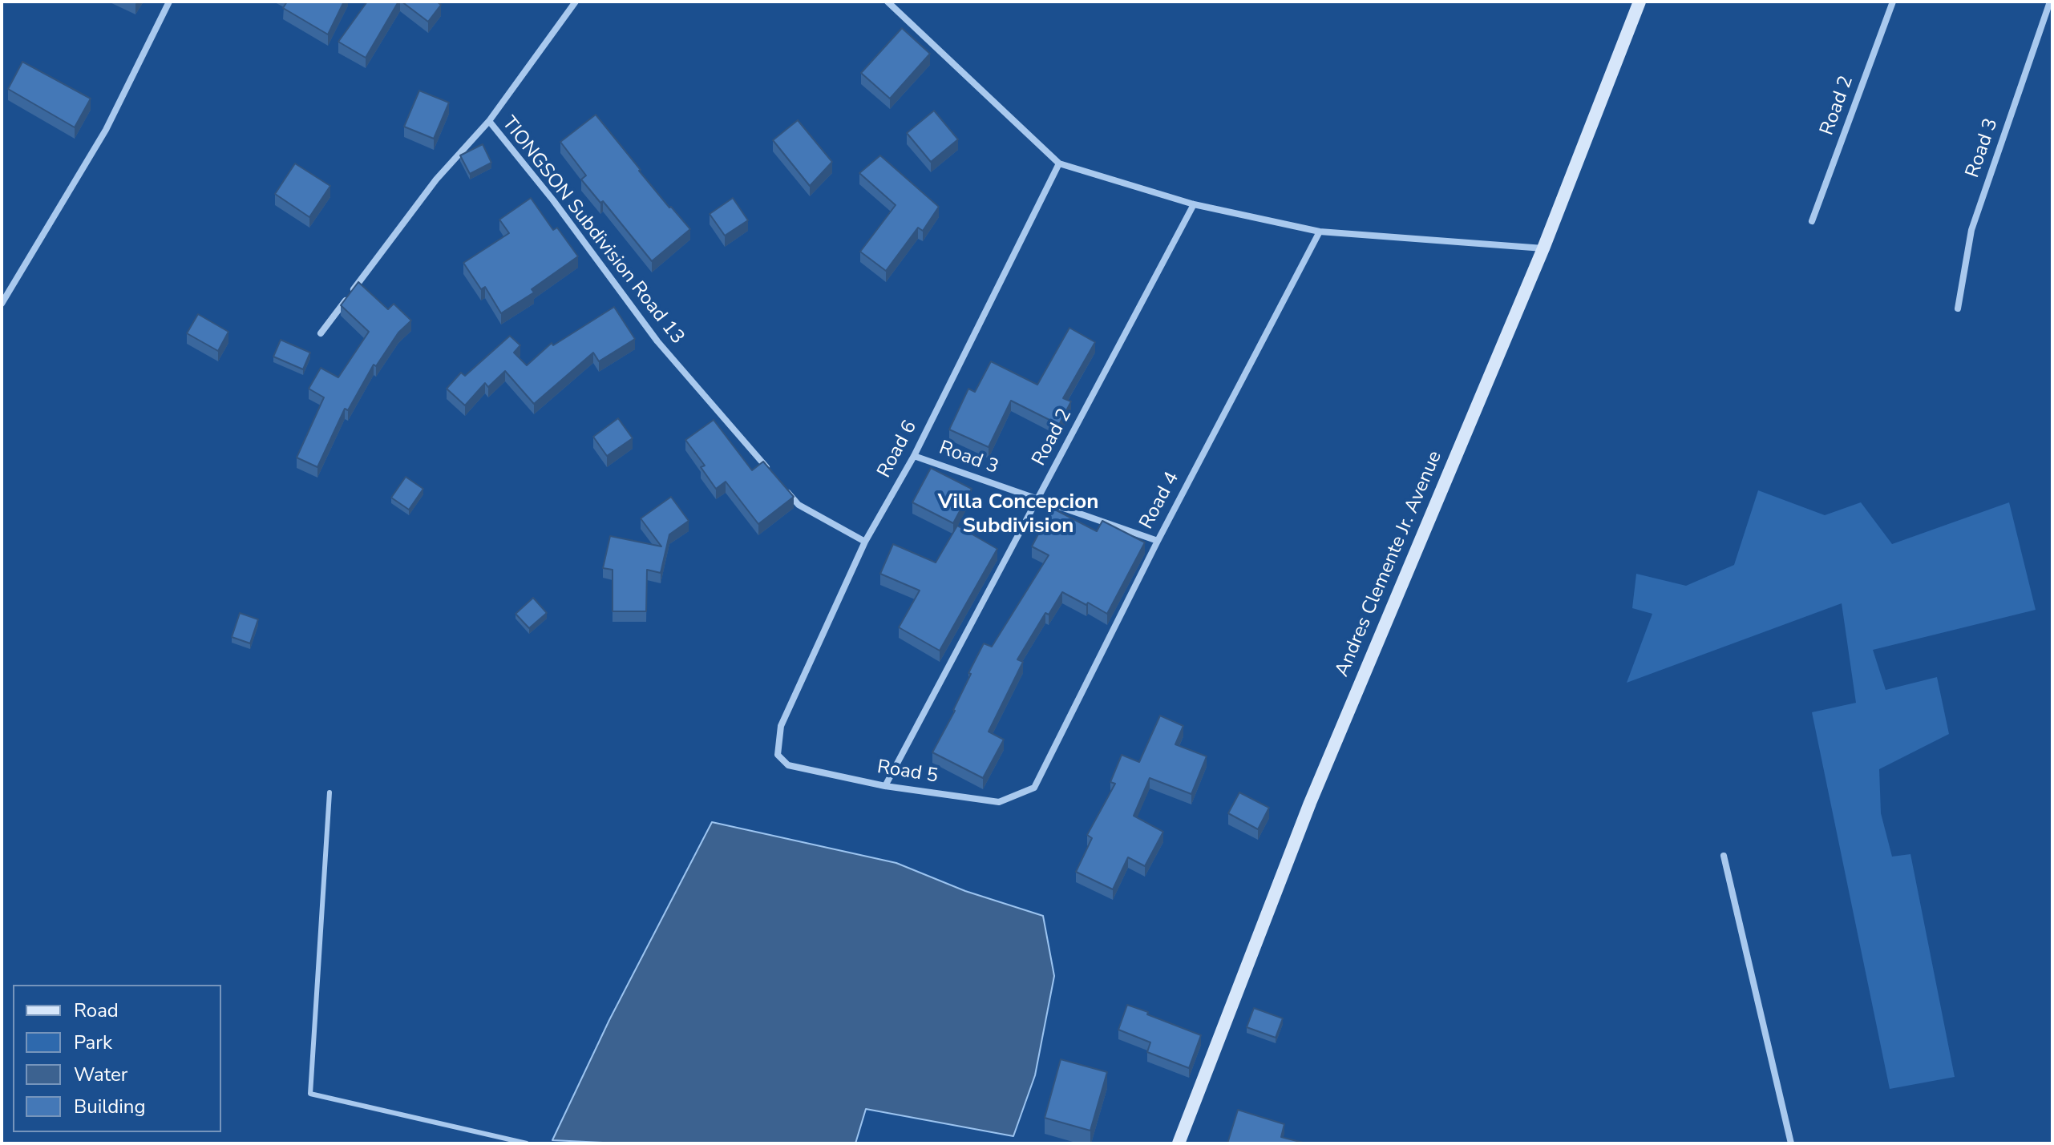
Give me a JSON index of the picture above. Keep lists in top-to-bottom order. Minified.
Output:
{"streets":{"main road":["Andres Clemente Jr. Avenue"],"street":["Road 2","Road 3","TIONGSON Subdivision Road 13","Road 6","Road 4","Road 5"]},"crossings":[["Road 2","Road 3"],["Road 2","Road 5"],["Road 3","Road 6"],["Road 3","Road 4"],["Road 6","Road 5"],["Road 4","Road 5"]],"districts":["Villa Concepcion Subdivision"],"legend":["Road","Park","Water","Building"]}
